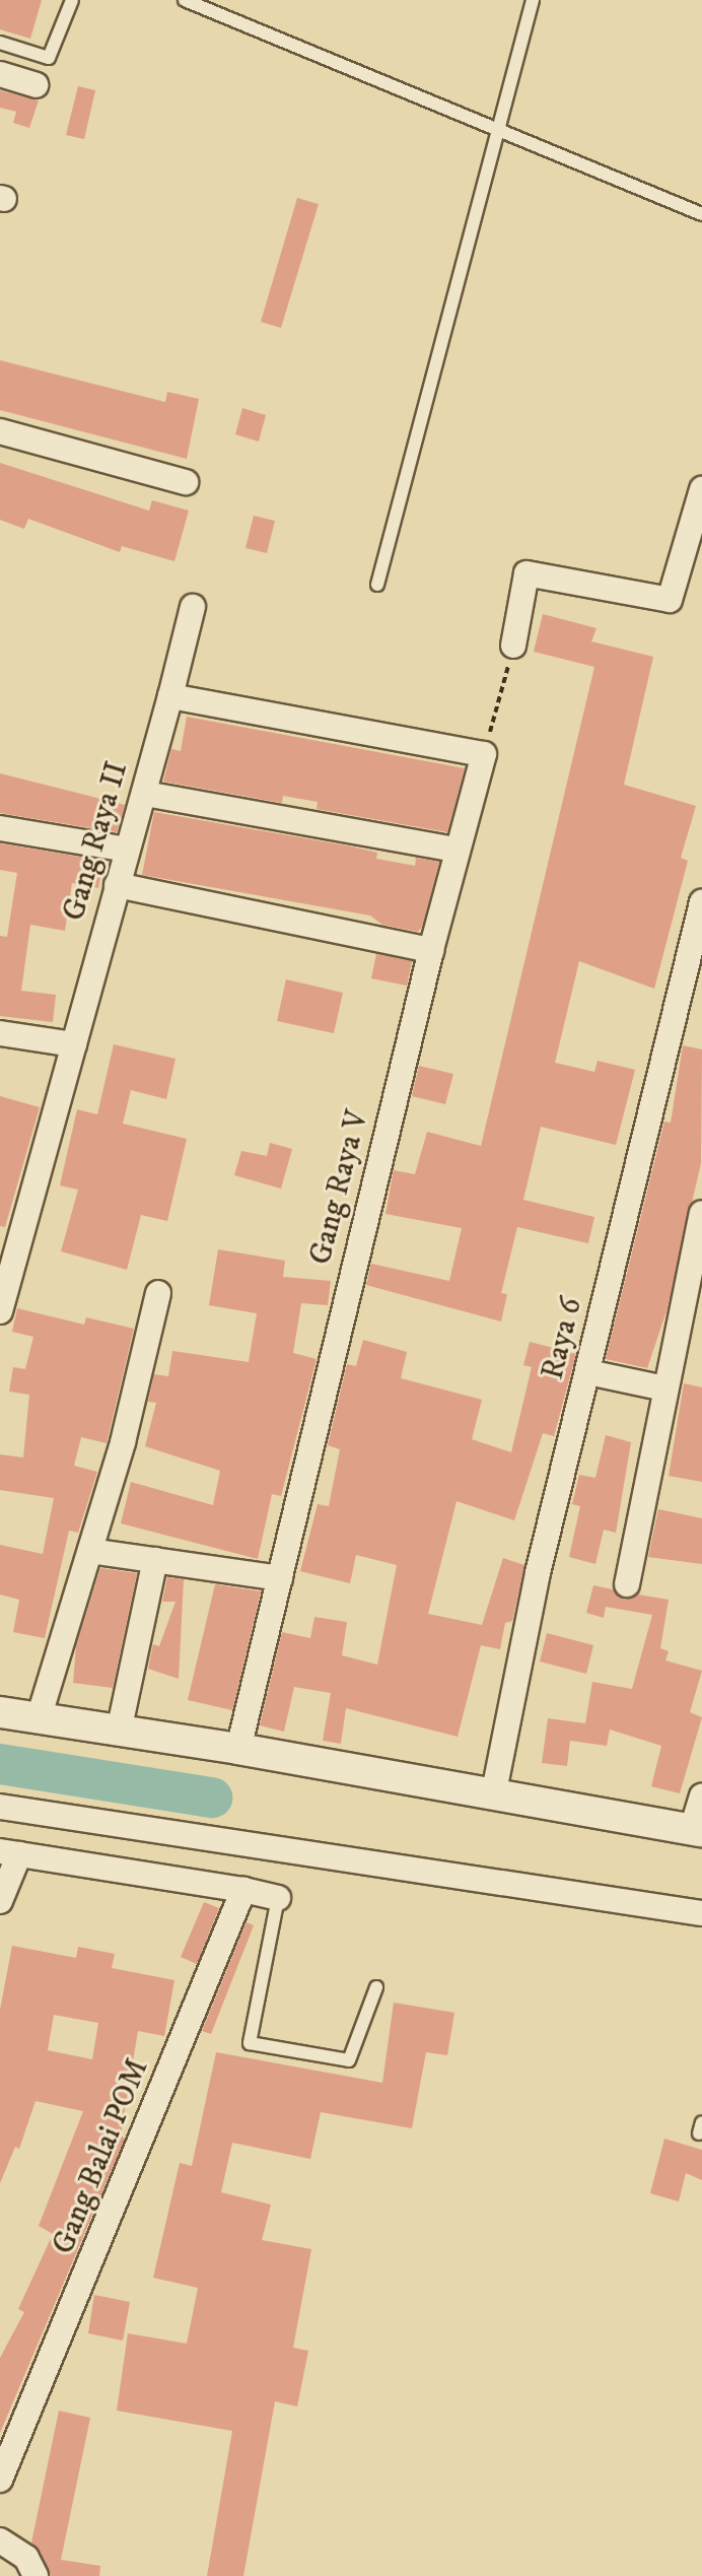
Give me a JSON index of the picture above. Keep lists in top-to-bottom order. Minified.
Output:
{"streets":{"street":["Gang Raya II","Gang Raya V","Raya 6","Gang Balai POM"]}}
